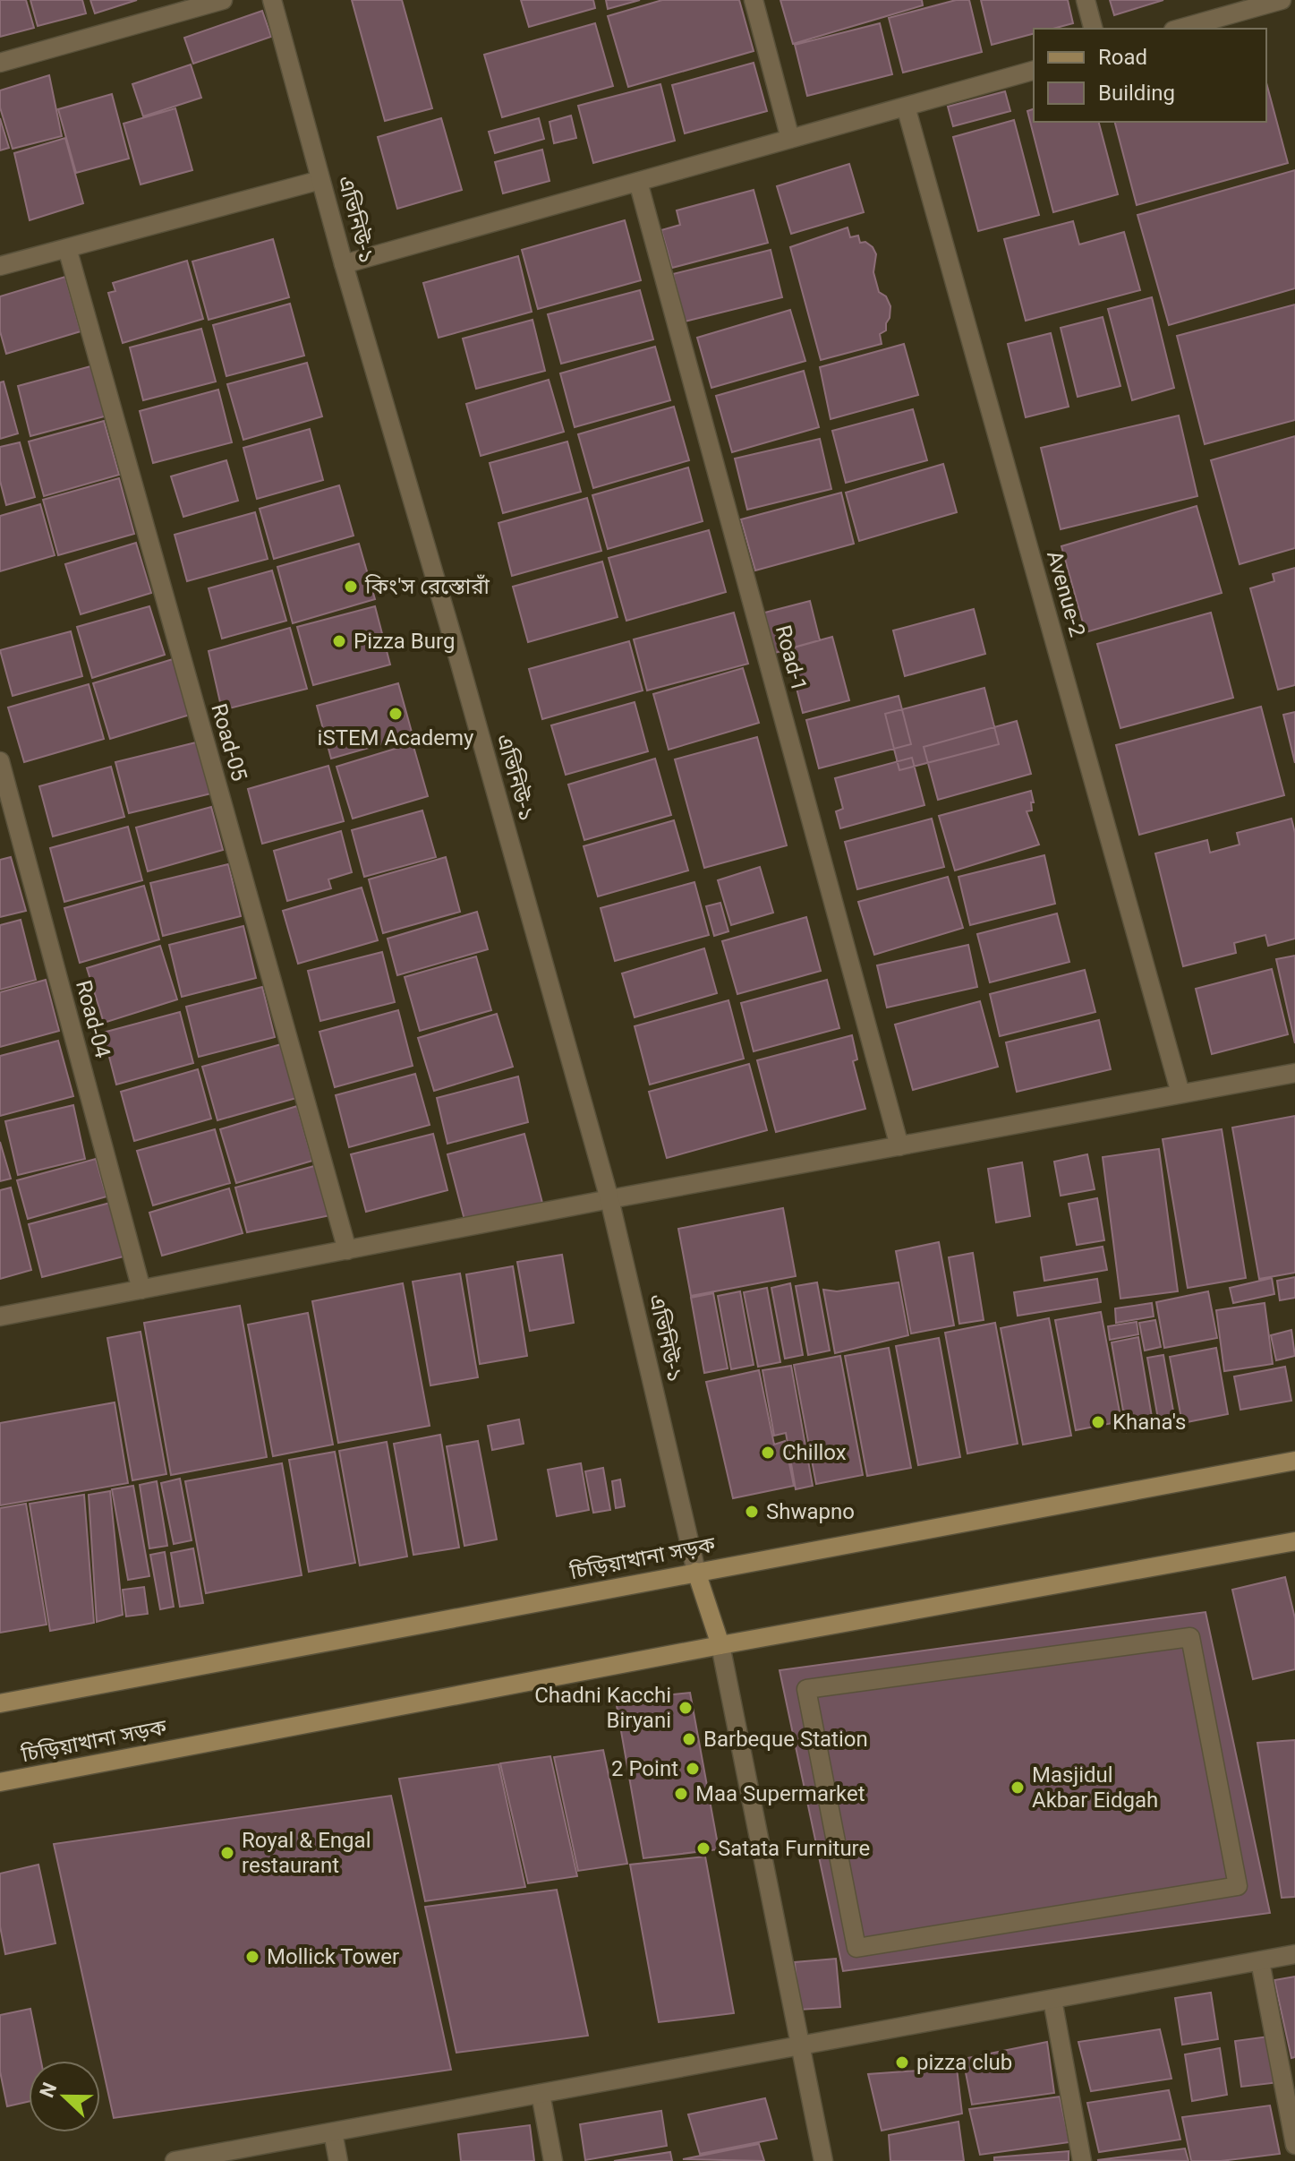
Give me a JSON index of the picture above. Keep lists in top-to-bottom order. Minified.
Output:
{"streets":{"main road":["চিড়িয়াখানা সড়ক"],"street":["এভিনিউ-১","Avenue-2","Road-1","Road-05","Road-04"]},"crossings":[["এভিনিউ-১","চিড়িয়াখানা সড়ক"]],"places":["কিং'স রেস্তোরাঁ","Pizza Burg","iSTEM Academy","Khana's","Chillox","Shwapno","Chadni Kacchi Biryani","Barbeque Station","2 Point","Masjidul Akbar Eidgah","Maa Supermarket","Satata Furniture","Royal & Engal restaurant","Mollick Tower","pizza club"],"legend":["Road","Building"],"north":"left"}
